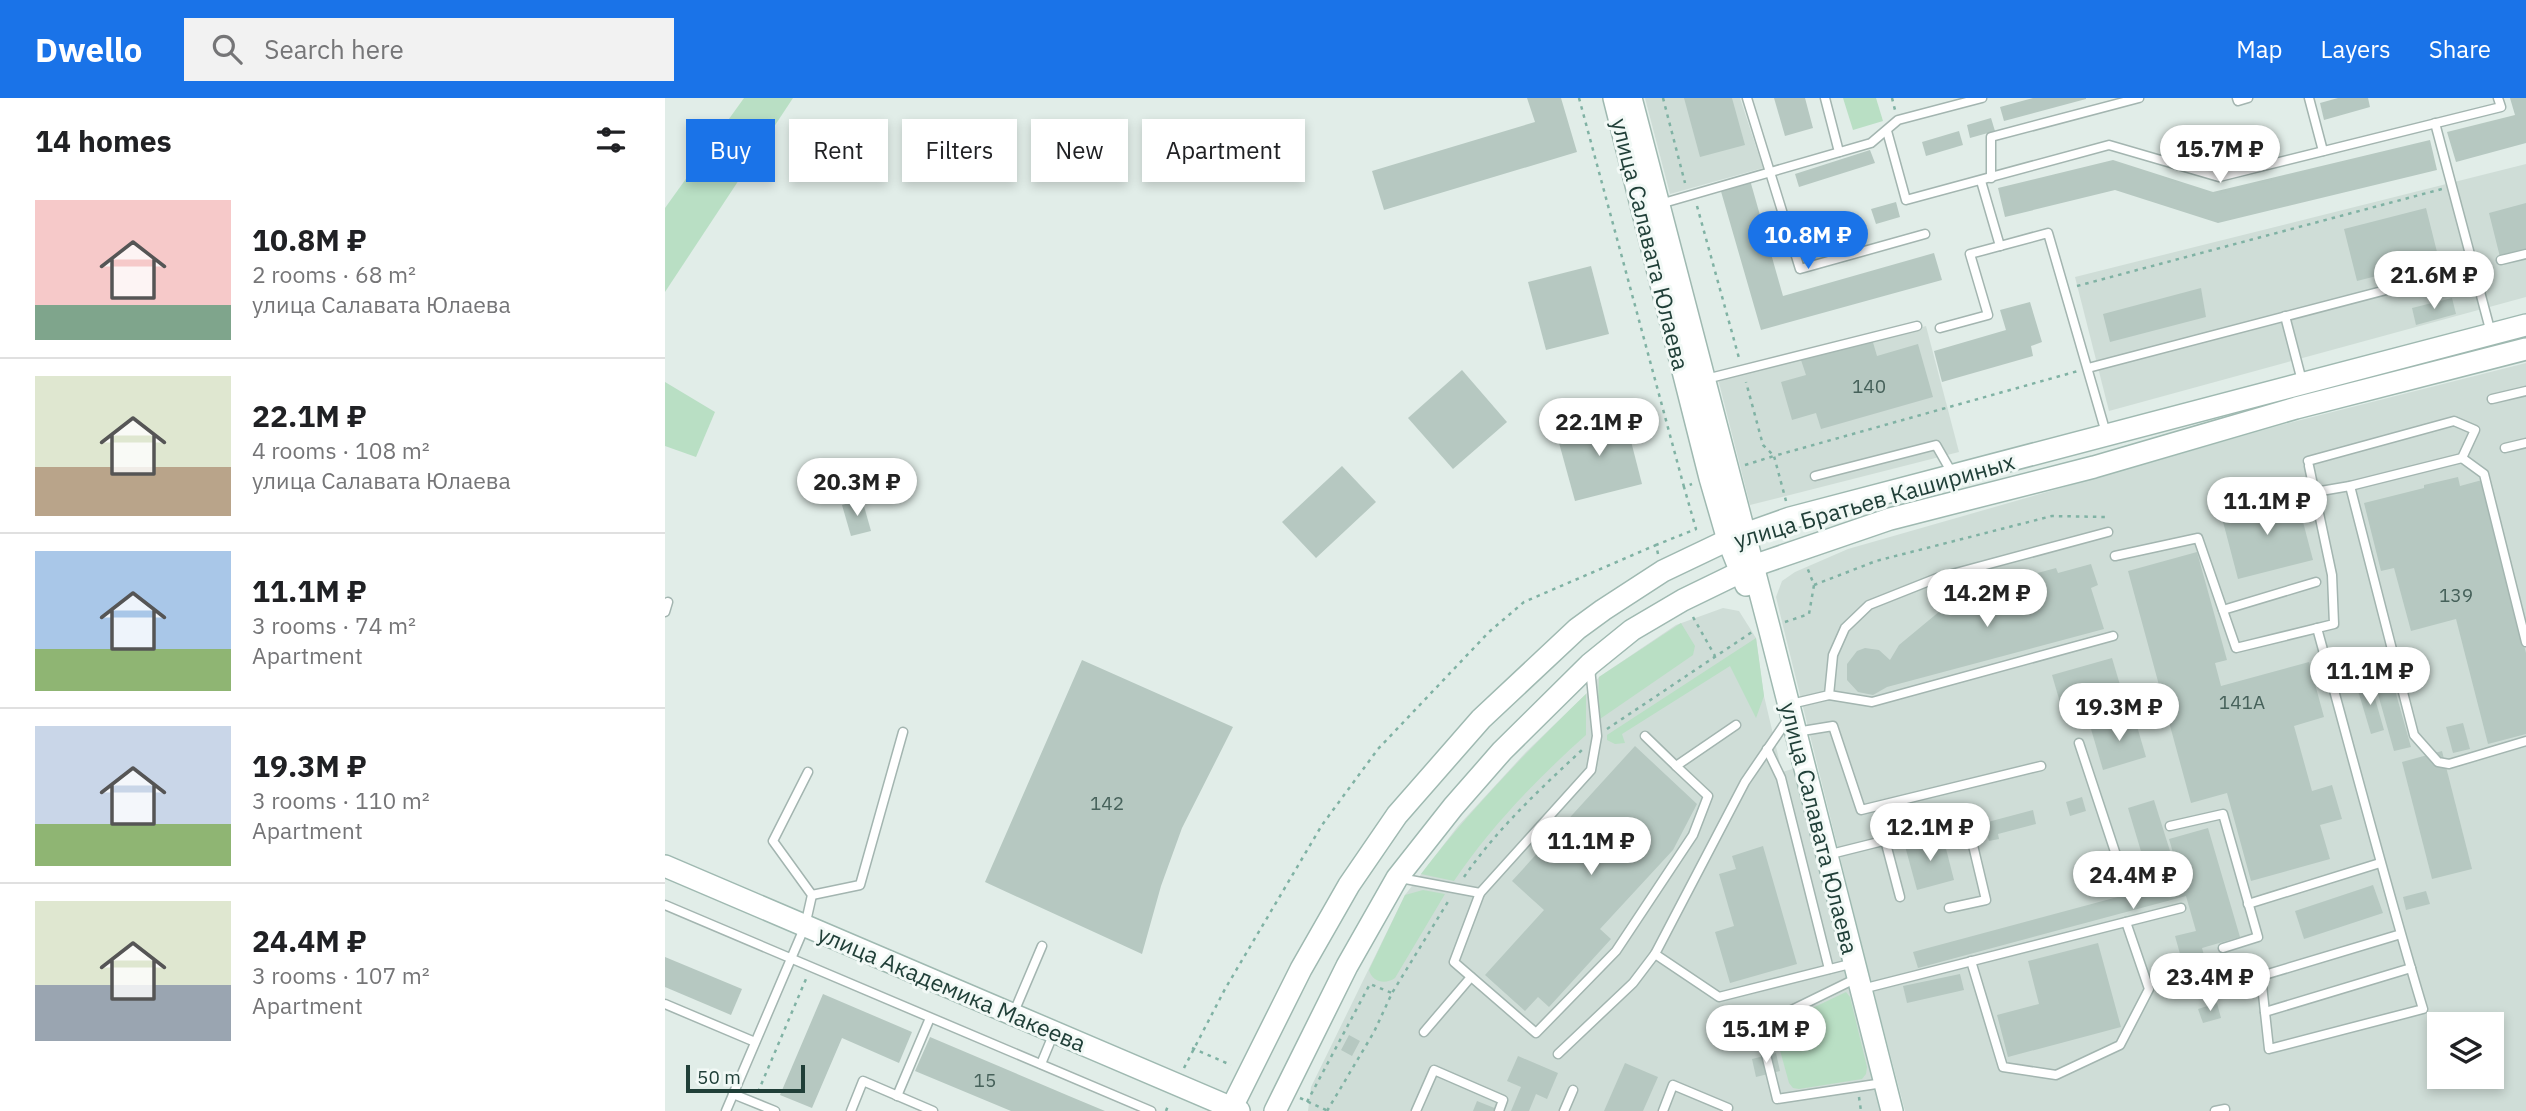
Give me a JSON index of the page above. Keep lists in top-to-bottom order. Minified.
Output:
{"streets":{"main road":["улица Салавата Юлаева","улица Братьев Кашириных","улица Академика Макеева"]},"crossings":[["улица Салавата Юлаева","улица Братьев Кашириных"],["улица Братьев Кашириных","улица Академика Макеева"]],"house_numbers":["140","139","141А","142","15"],"scale_bar":"50 m","page":{"header":"Dwello","search":"Search here","nav":["Map","Layers","Share"],"heading":"14 homes","chip":["Buy","Rent","Filters","New","Apartment"],"price":["15.7M ₽","10.8M ₽","21.6M ₽","22.1M ₽","20.3M ₽","11.1M ₽","14.2M ₽","11.1M ₽","19.3M ₽","12.1M ₽","11.1M ₽","24.4M ₽","23.4M ₽","15.1M ₽"],"list":[{"name":"10.8M ₽","note":"2 rooms · 68 m² · улица Салавата Юлаева"},{"name":"22.1M ₽","note":"4 rooms · 108 m² · улица Салавата Юлаева"},{"name":"11.1M ₽","note":"3 rooms · 74 m² · Apartment"},{"name":"19.3M ₽","note":"3 rooms · 110 m² · Apartment"},{"name":"24.4M ₽","note":"3 rooms · 107 m² · Apartment"}],"scale":"50 m"}}
